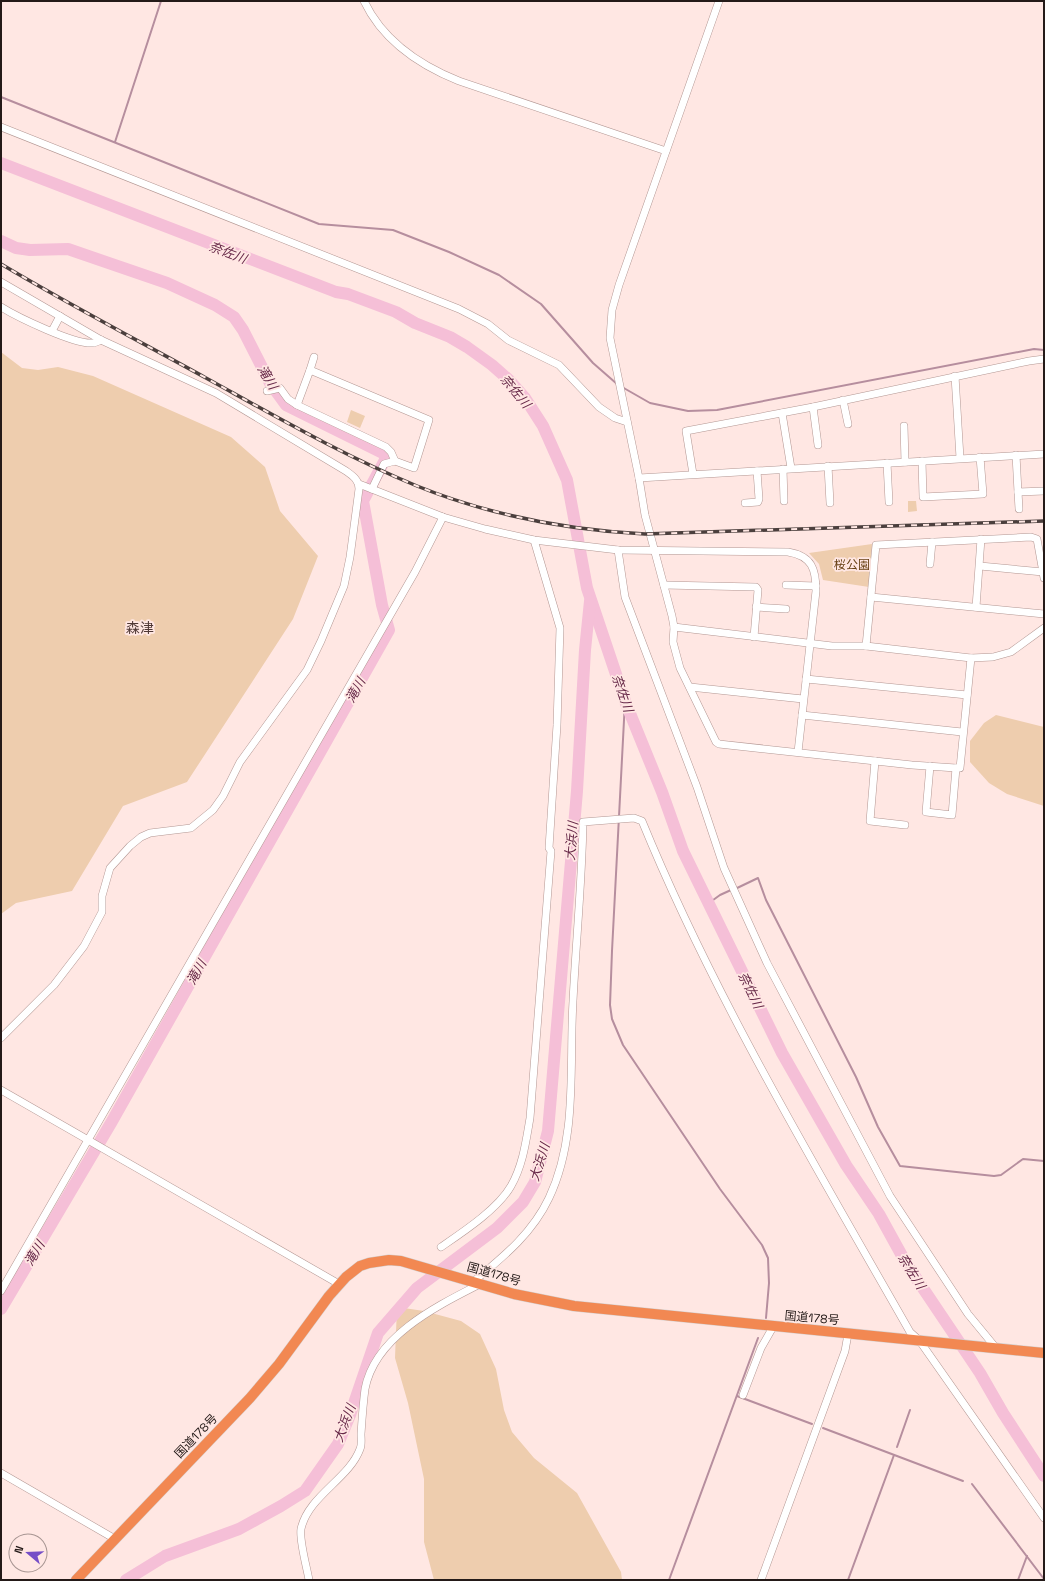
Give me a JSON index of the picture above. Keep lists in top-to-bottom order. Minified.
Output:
{"streets":{"highway":["国道178号"]},"districts":["森津"],"water":["奈佐川","滝川","大浜川"],"parks":["桜公園"],"north":"left"}
